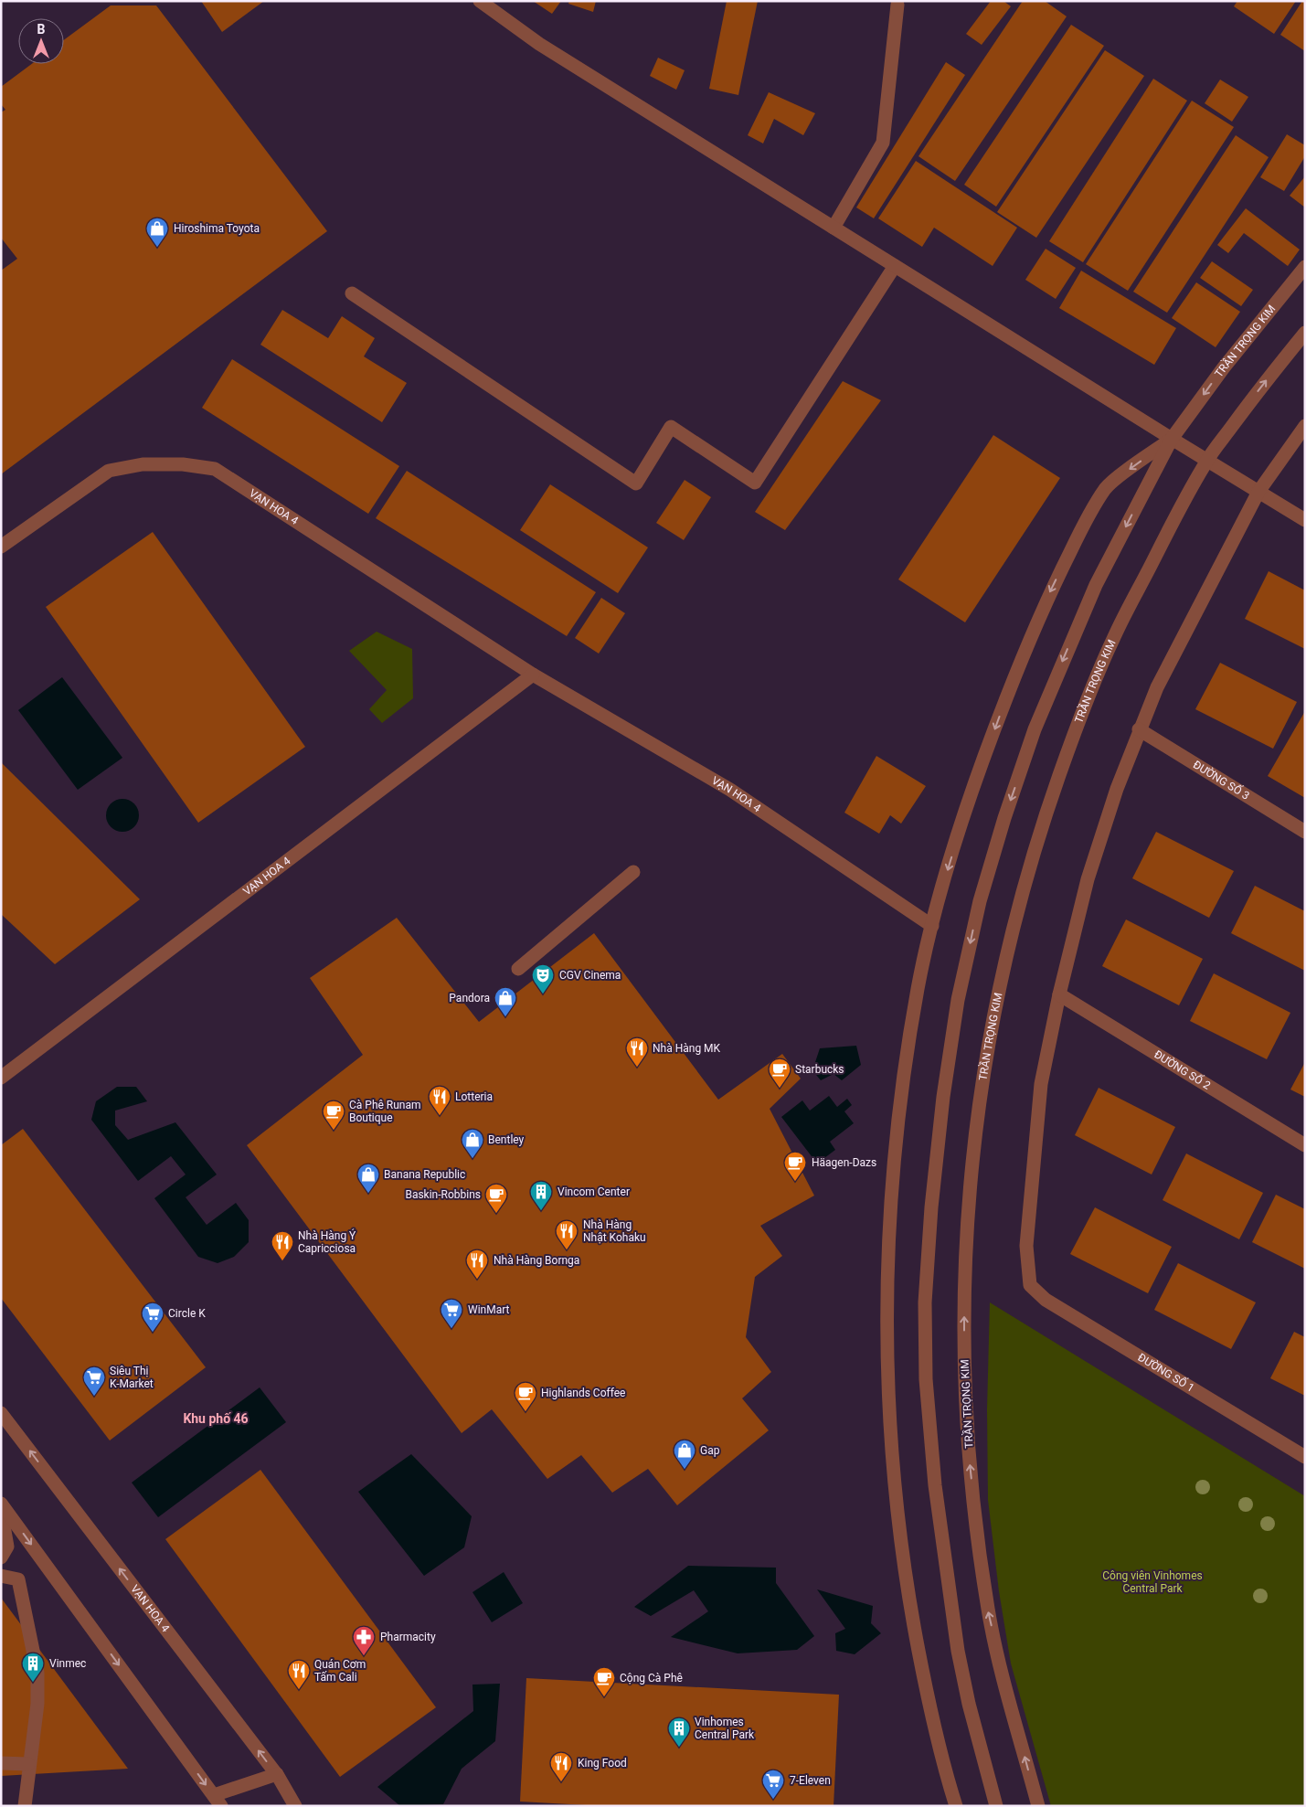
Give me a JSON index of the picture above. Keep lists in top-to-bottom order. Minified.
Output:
{"streets":{"street":["TRẦN TRỌNG KIM","VẠN HOA 4","ĐƯỜNG SỐ 3","ĐƯỜNG SỐ 2","ĐƯỜNG SỐ 1"]},"crossings":[["TRẦN TRỌNG KIM","VẠN HOA 4"],["ĐƯỜNG SỐ 2","ĐƯỜNG SỐ 1"]],"districts":["Khu phố 46"],"parks":["Công viên Vinhomes Central Park"],"places":{"shop":["Hiroshima Toyota","Pandora","Bentley","Banana Republic","Gap"],"theatre":["CGV Cinema"],"restaurant":["Nhà Hàng MK","Lotteria","Nhà Hàng Nhật Kohaku","Nhà Hàng Ý Capricciosa","Nhà Hàng Bornga","Quán Cơm Tấm Cali","King Food"],"cafe":["Starbucks","Cà Phê Runam Boutique","Häagen-Dazs","Baskin-Robbins","Highlands Coffee","Cộng Cà Phê"],"building":["Vincom Center","Vinmec","Vinhomes Central Park"],"supermarket":["WinMart","Circle K","Siêu Thị K-Market","7-Eleven"],"pharmacy":["Pharmacity"]},"north":"top"}
